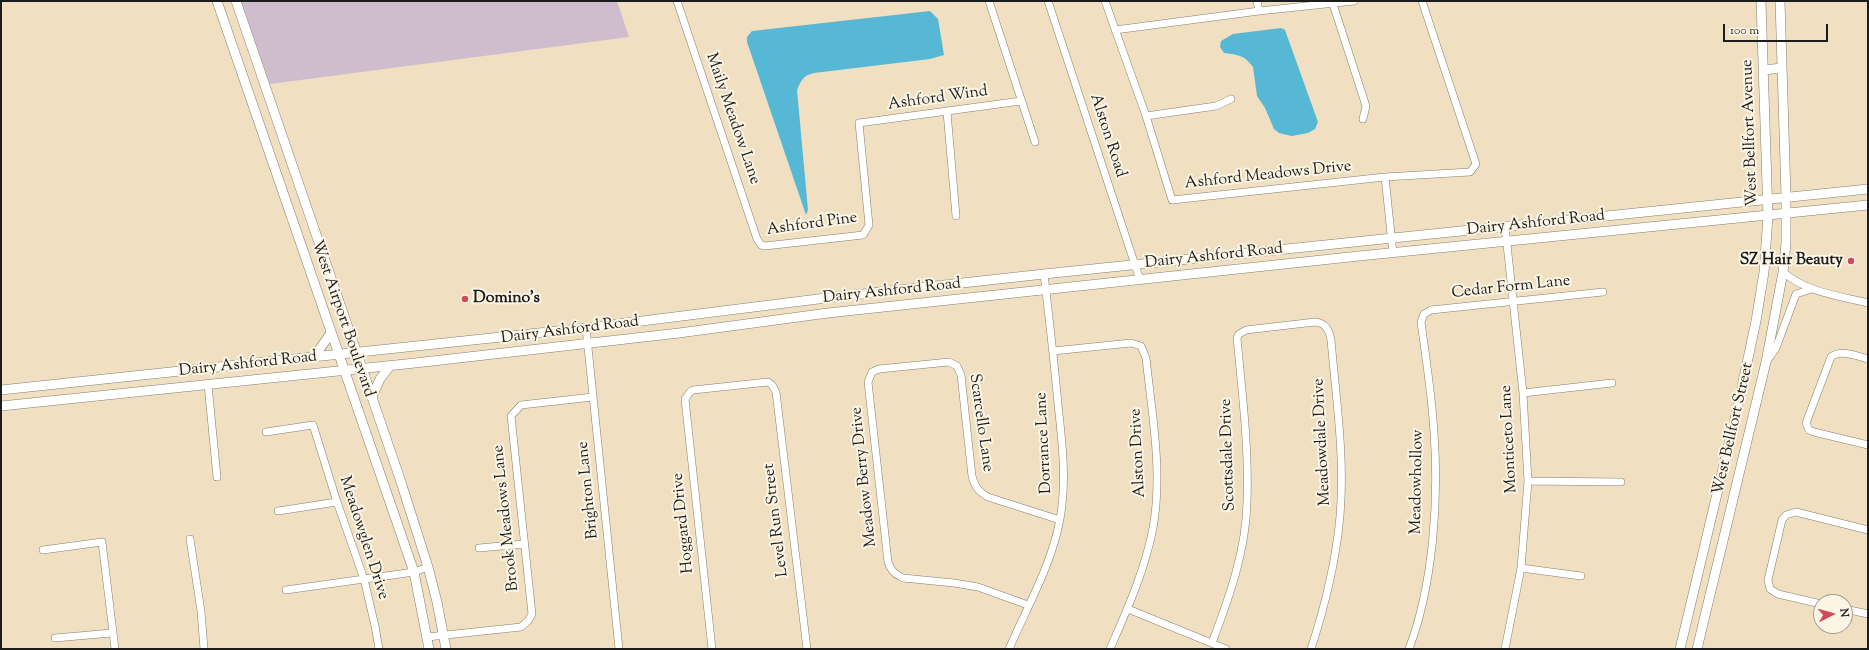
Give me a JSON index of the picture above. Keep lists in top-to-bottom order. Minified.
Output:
{"streets":{"main road":["West Bellfort Avenue","Dairy Ashford Road","West Airport Boulevard","West Bellfort Street"],"street":["Ashford Wind","Maily Meadow Lane","Alston Road","Ashford Meadows Drive","Ashford Pine","Cedar Form Lane","Scarcello Lane","Monticeto Lane","Meadowdale Drive","Dorrance Lane","Alston Drive","Scottsdale Drive","Meadow Berry Drive","Meadowhollow","Brighton Lane","Brook Meadows Lane","Level Run Street","Hoggard Drive","Meadowglen Drive"]},"crossings":[["Ashford Wind","Ashford Pine"],["Maily Meadow Lane","Ashford Pine"],["West Bellfort Avenue","Dairy Ashford Road"],["West Bellfort Avenue","West Bellfort Street"],["Alston Road","Dairy Ashford Road"],["Dairy Ashford Road","West Airport Boulevard"],["Dairy Ashford Road","West Bellfort Street"],["Dairy Ashford Road","Monticeto Lane"],["Dairy Ashford Road","Dorrance Lane"],["Dairy Ashford Road","Brighton Lane"],["Cedar Form Lane","Monticeto Lane"],["Cedar Form Lane","Meadowhollow"],["West Airport Boulevard","Brook Meadows Lane"],["Scarcello Lane","Dorrance Lane"],["Scarcello Lane","Meadow Berry Drive"],["Meadowdale Drive","Scottsdale Drive"],["Dorrance Lane","Alston Drive"],["Dorrance Lane","Meadow Berry Drive"],["Brighton Lane","Brook Meadows Lane"],["Level Run Street","Hoggard Drive"]],"places":["SZ Hair Beauty","Domino's"],"scale_bar":"100 m","north":"right"}
